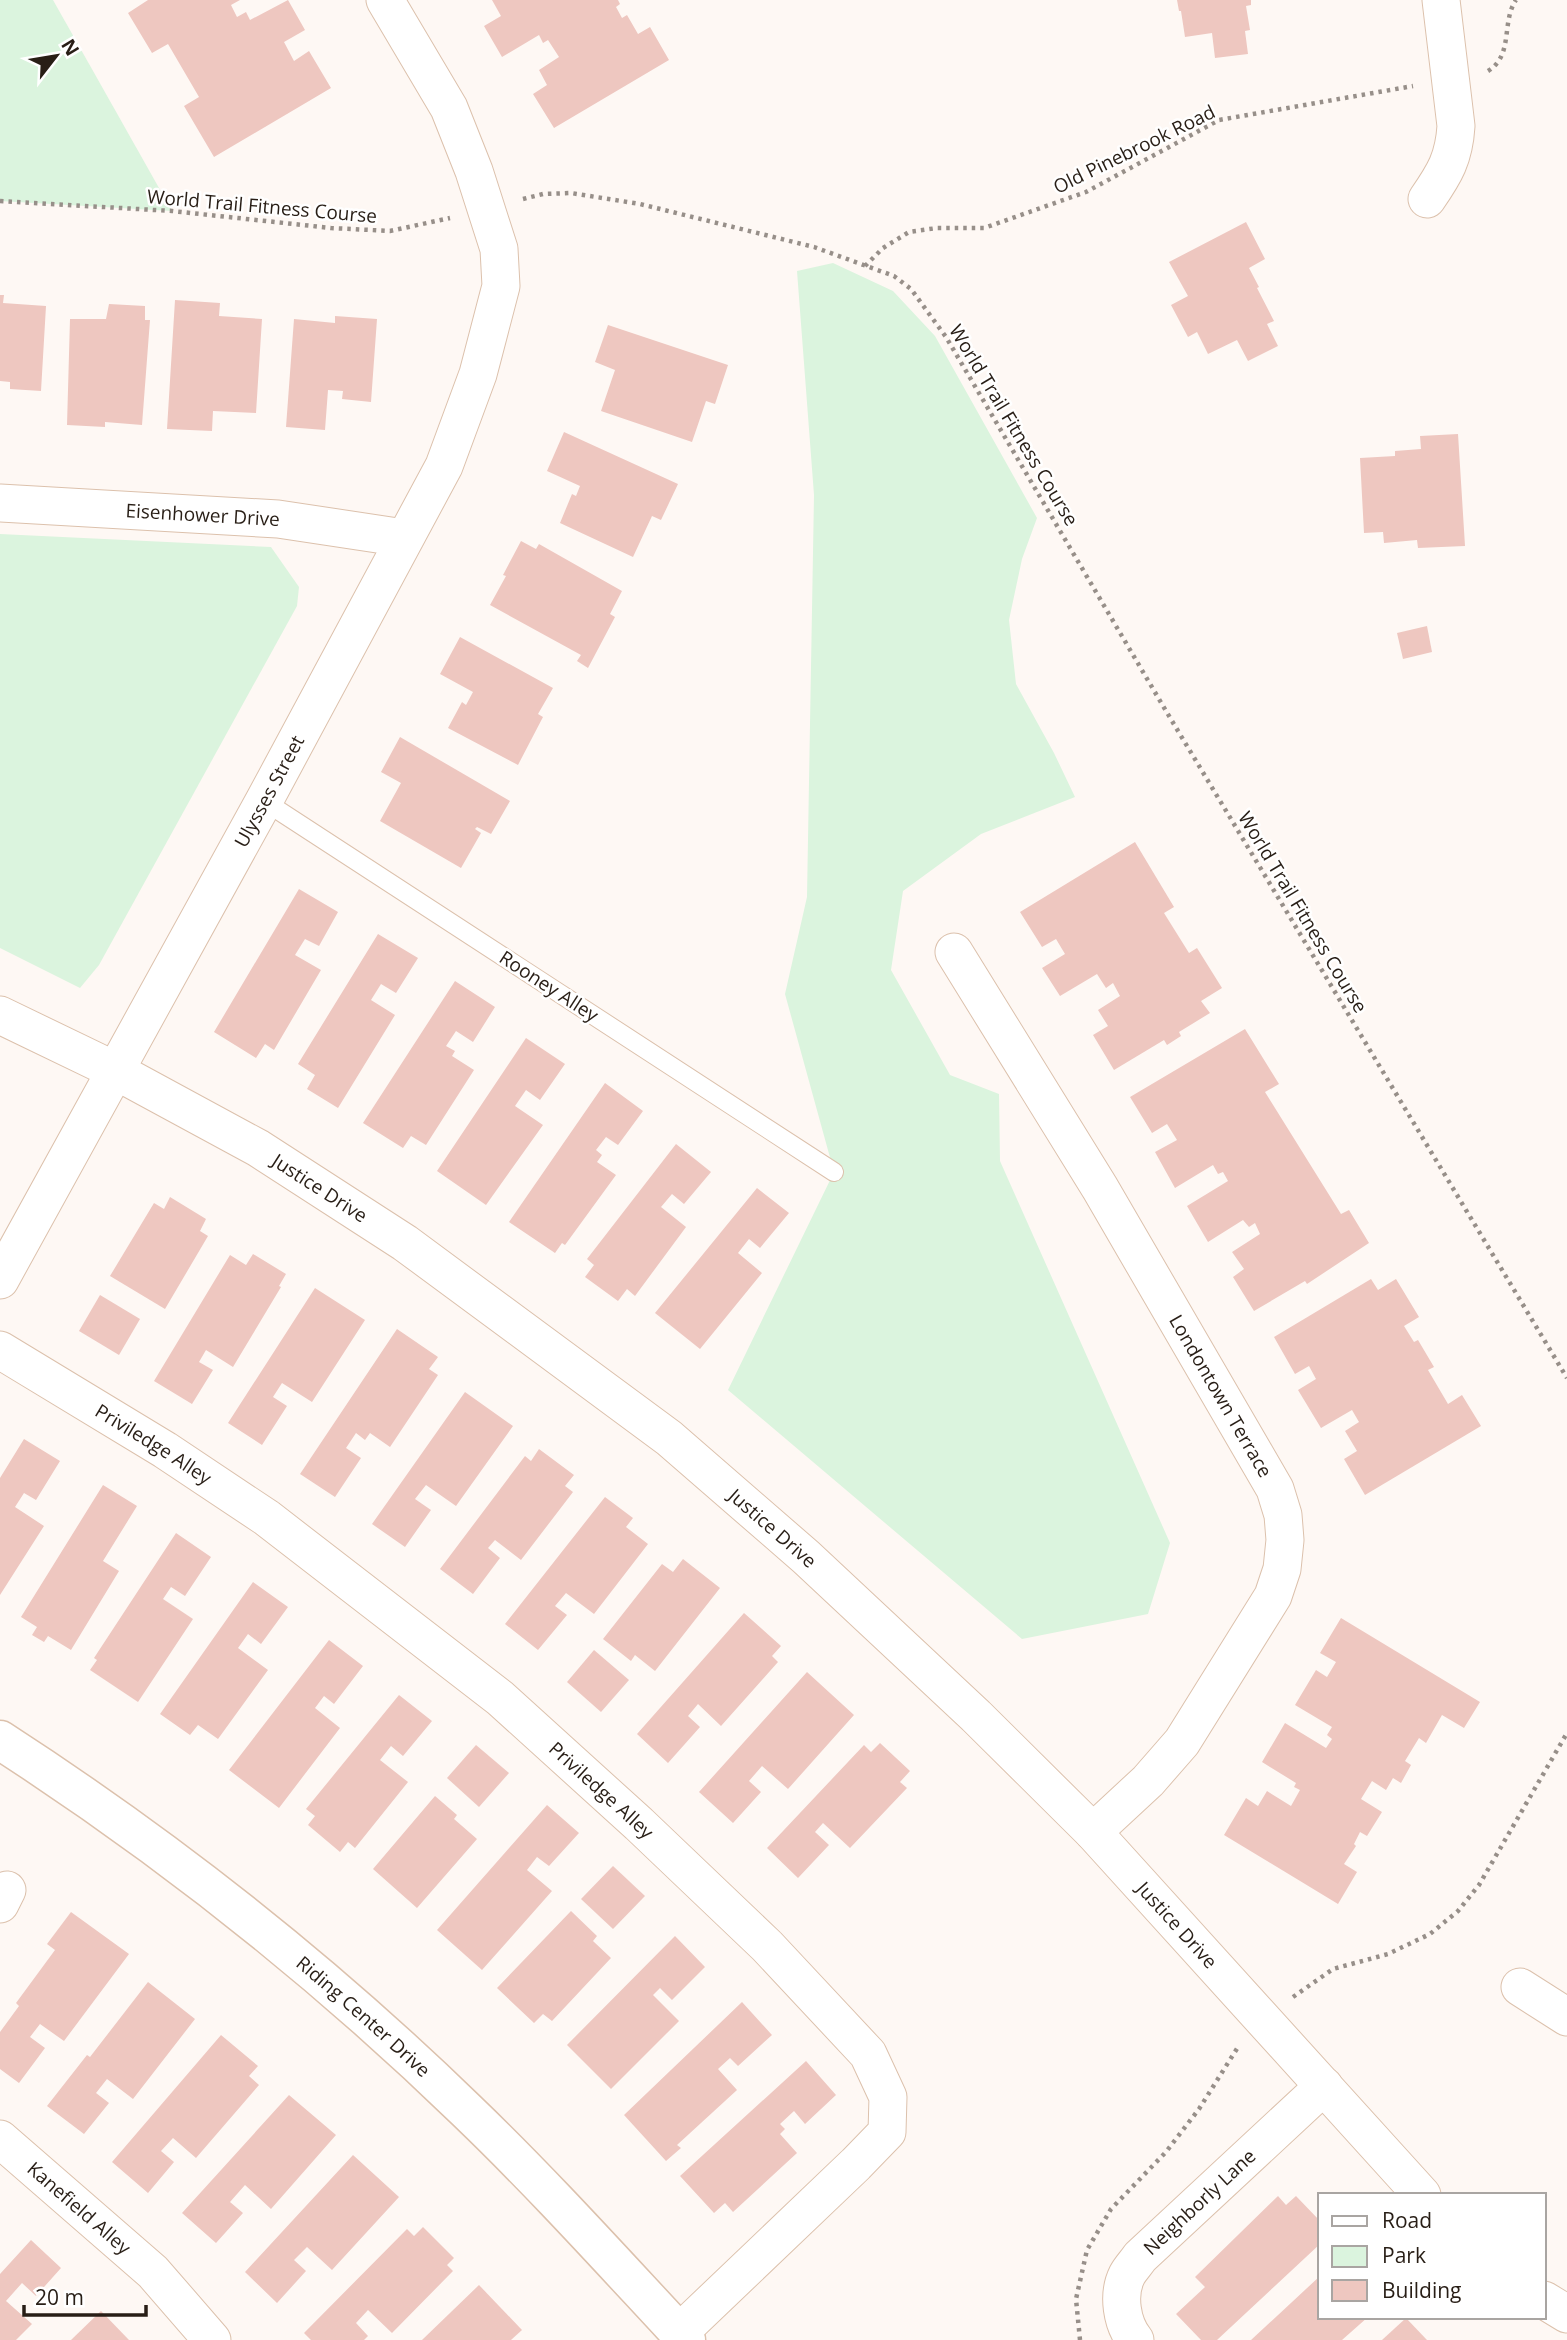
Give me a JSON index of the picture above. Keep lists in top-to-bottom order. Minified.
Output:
{"streets":{"street":["Eisenhower Drive","Ulysses Street","Justice Drive","Londontown Terrace","Priviledge Alley","Riding Center Drive","Neighborly Lane","Kanefield Alley"],"lane":["Rooney Alley"],"path":["Old Pinebrook Road","World Trail Fitness Course"]},"crossings":[["Old Pinebrook Road","World Trail Fitness Course"],["World Trail Fitness Course","Ulysses Street"],["Eisenhower Drive","Ulysses Street"],["Ulysses Street","Rooney Alley"],["Ulysses Street","Justice Drive"],["Justice Drive","Londontown Terrace"],["Justice Drive","Neighborly Lane"],["Priviledge Alley","Riding Center Drive"]],"legend":["Road","Park","Building"],"scale_bar":"20 m","north":"top right"}
